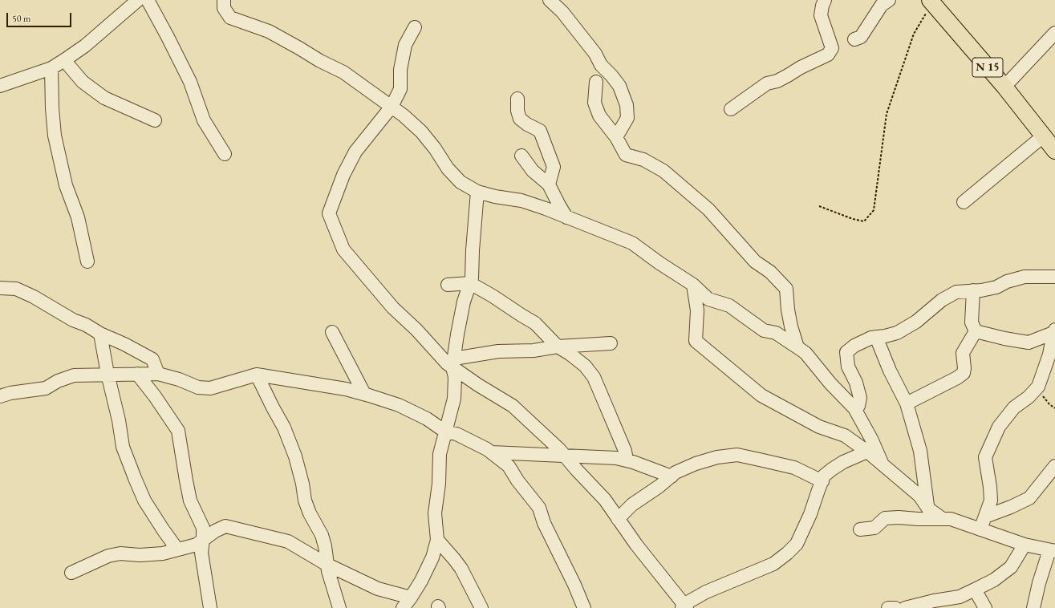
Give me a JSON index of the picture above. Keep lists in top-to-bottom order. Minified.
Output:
{"streets":{"main road":["N 15"]},"scale_bar":"50 m"}
